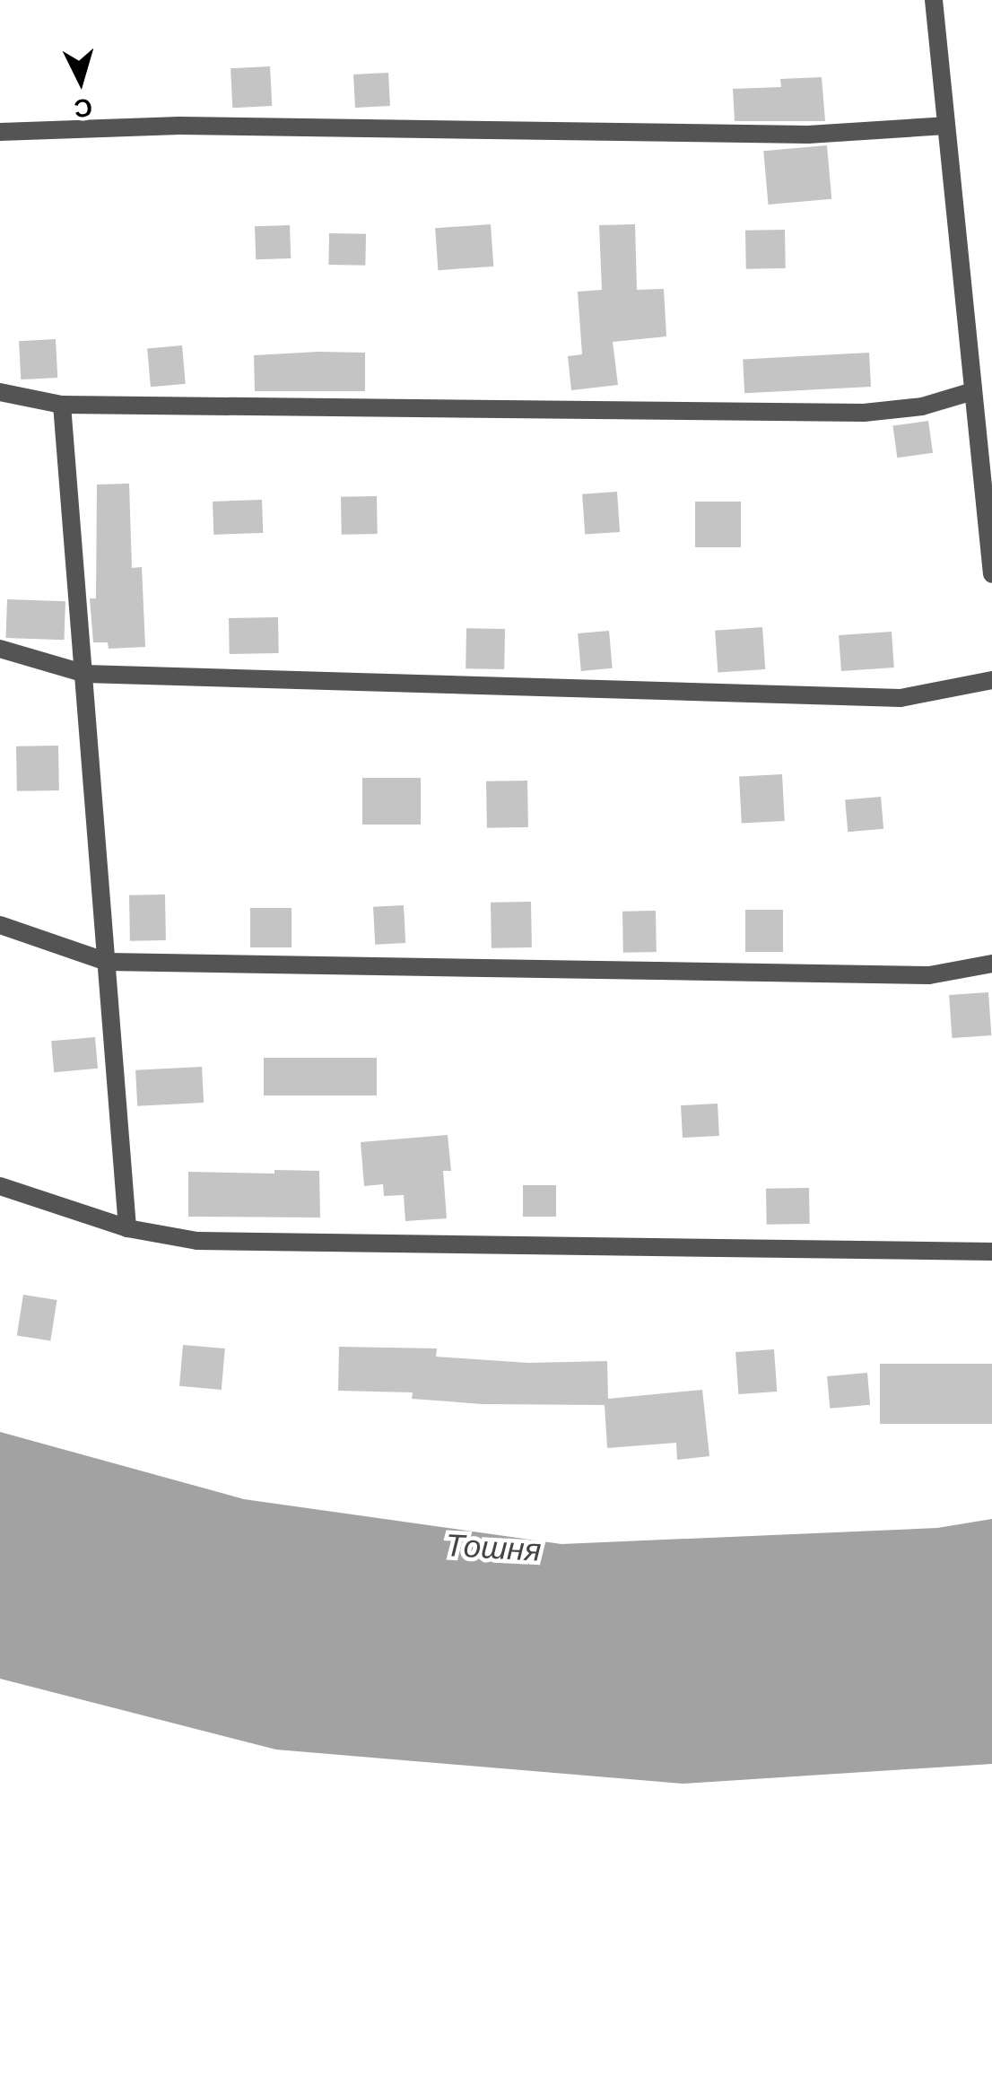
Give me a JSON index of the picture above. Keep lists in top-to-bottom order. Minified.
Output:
{"water":["Тошня"],"north":"bottom"}
